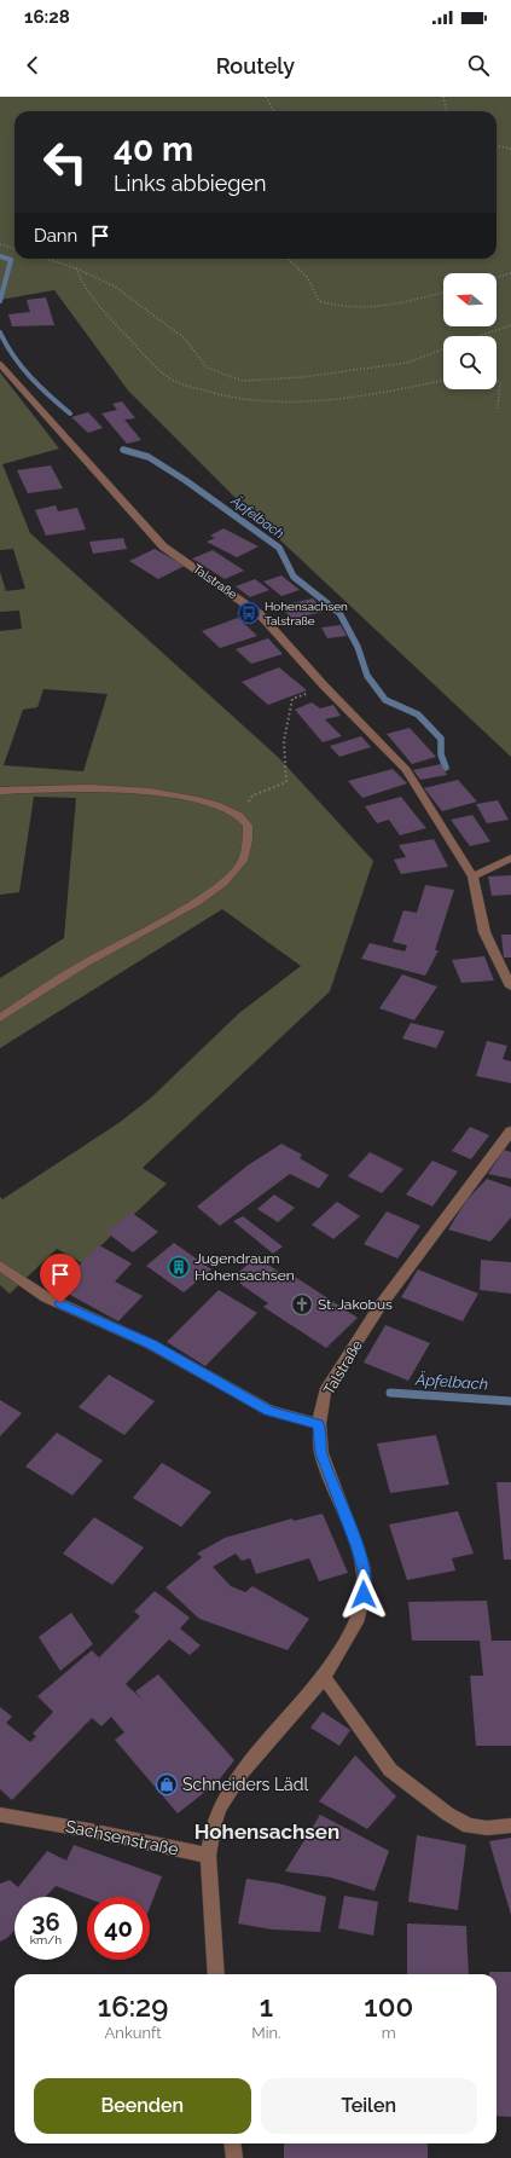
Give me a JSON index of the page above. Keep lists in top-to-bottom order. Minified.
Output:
{"streets":{"street":["Talstraße","Sachsenstraße"]},"crossings":[["Talstraße","Sachsenstraße"]],"districts":["Hohensachsen"],"water":["Äpfelbach"],"places":{"bus stop":["Hohensachsen Talstraße"],"building":["Jugendraum Hohensachsen"],"church":["St. Jakobus"],"shop":["Schneiders Lädl"]},"north":"left","page":{"status":"16:28","header":"Routely","turn":["40 m","Links abbiegen"],"then":"Dann","speed":"36 km/h","limit":"40","eta":["16:29","Ankunft","1","Min.","100","m"],"buttons":["Beenden","Teilen"]}}
